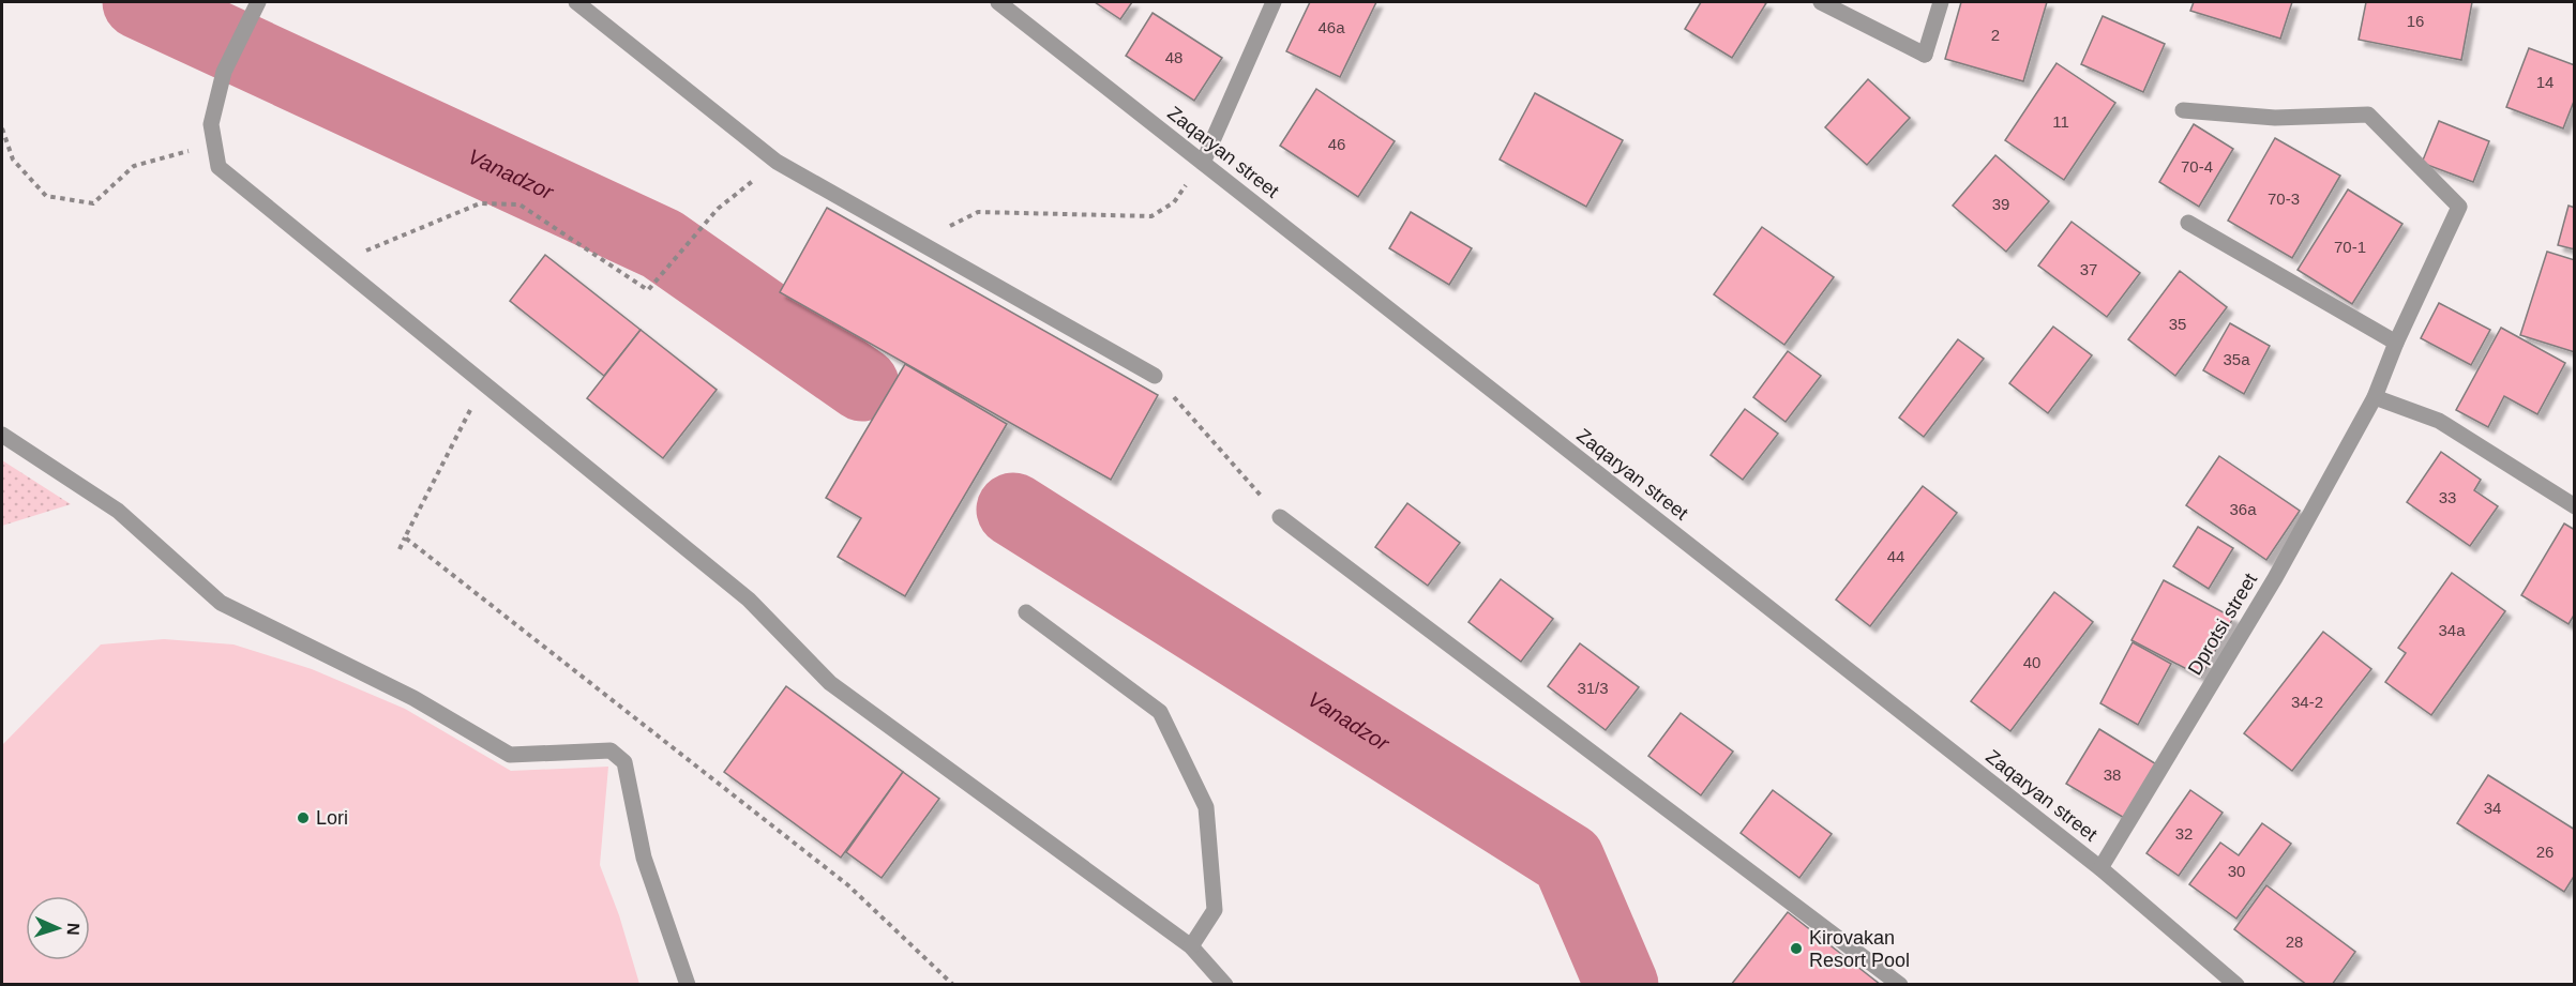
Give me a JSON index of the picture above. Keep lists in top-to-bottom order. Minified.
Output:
{"streets":{"street":["Zaqaryan street","Dprotsi street"]},"crossings":[["Zaqaryan street","Dprotsi street"]],"water":["Vanadzor"],"places":["Lori","Kirovakan Resort Pool"],"house_numbers":["16","46a","2","48","14","11","46","70-4","70-3","39","70-1","37","35","35a","33","36a","44","34a","40","31/3","34-2","38","34","32","26","30","28"],"north":"right"}
